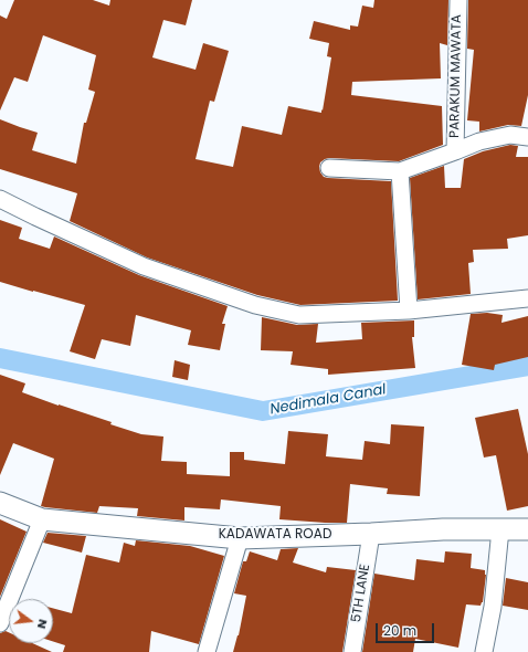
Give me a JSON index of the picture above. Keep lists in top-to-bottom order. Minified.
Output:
{"streets":{"street":["PARAKUM MAWATA","KADAWATA ROAD","5TH LANE"]},"crossings":[["KADAWATA ROAD","5TH LANE"]],"water":["Nedimala Canal"],"scale_bar":"20 m","north":"right"}
